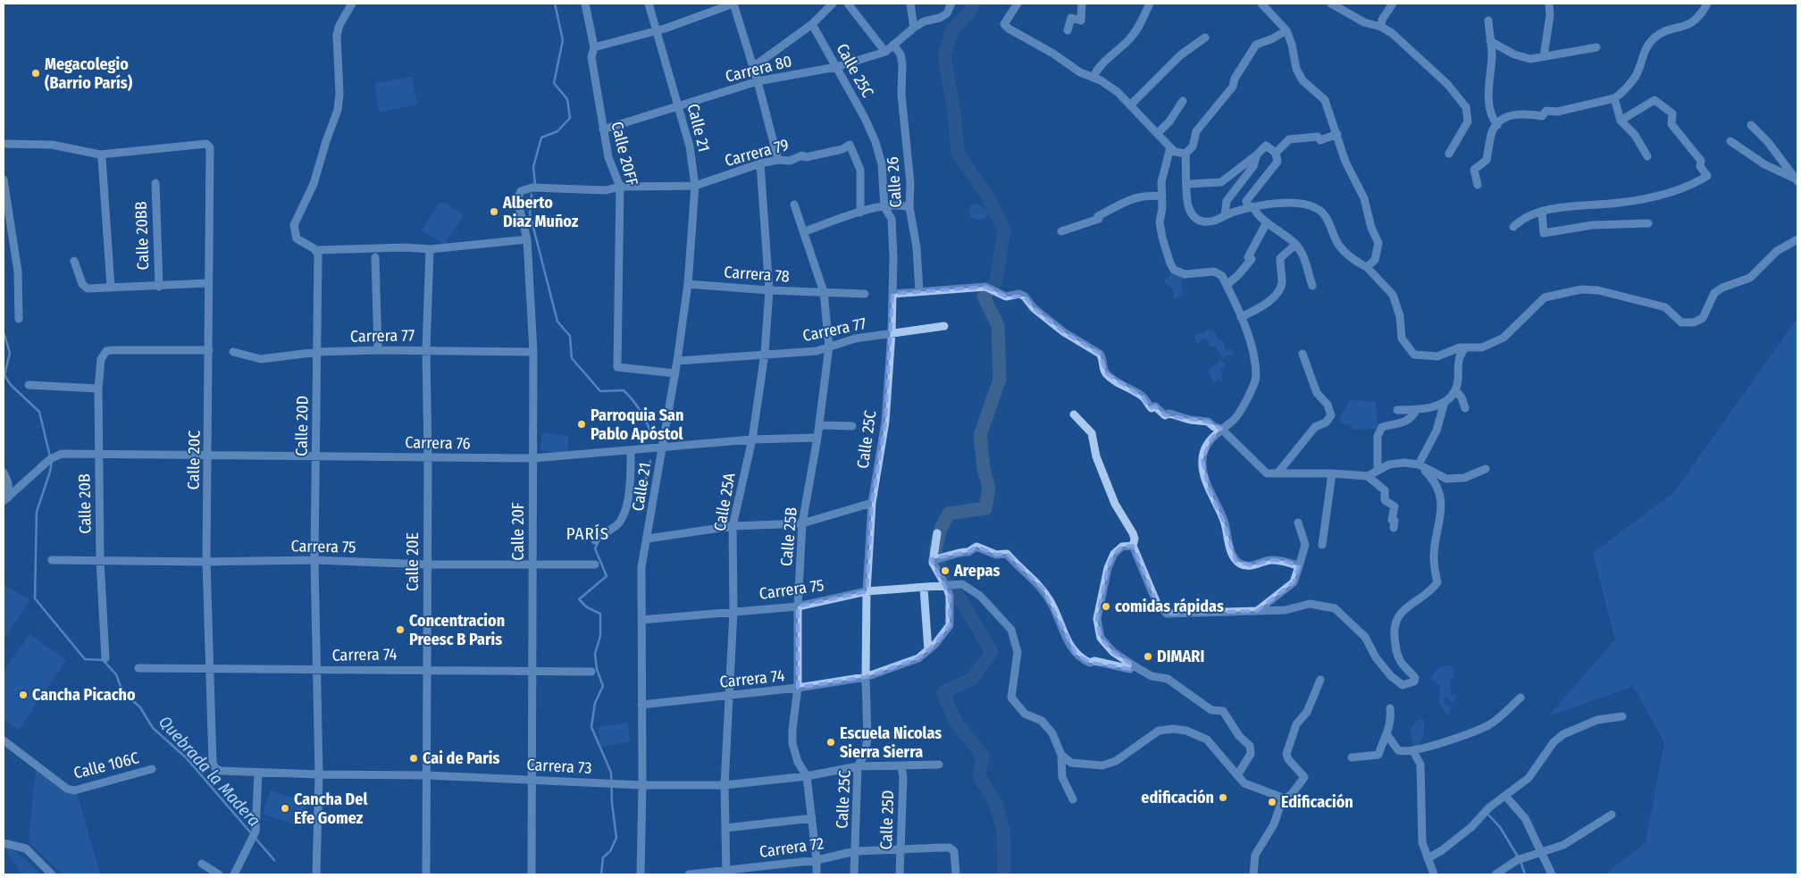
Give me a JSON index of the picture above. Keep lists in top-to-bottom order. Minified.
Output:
{"streets":{"street":["Carrera 80","Calle 25C","Calle 21","Carrera 79","Calle 20FF","Calle 26","Calle 20BB","Carrera 78","Carrera 77","Calle 20D","Carrera 76","Calle 20C","Calle 25A","Calle 20B","Calle 20F","Calle 25B","Carrera 75","Calle 20E","Carrera 74","Calle 106C","Carrera 73","Calle 25D","Carrera 72"]},"crossings":[["Carrera 80","Calle 25C"],["Carrera 80","Calle 21"],["Carrera 80","Calle 20FF"],["Carrera 80","Calle 26"],["Calle 25C","Carrera 77"],["Calle 25C","Carrera 75"],["Calle 25C","Carrera 74"],["Calle 25C","Carrera 73"],["Calle 25C","Carrera 72"],["Calle 21","Carrera 79"],["Calle 21","Calle 20FF"],["Calle 21","Carrera 78"],["Calle 21","Carrera 77"],["Calle 21","Carrera 76"],["Calle 21","Carrera 75"],["Calle 21","Carrera 74"],["Calle 21","Carrera 73"],["Carrera 79","Calle 20FF"],["Carrera 79","Calle 25A"],["Carrera 79","Calle 20F"],["Carrera 78","Calle 25A"],["Carrera 78","Calle 25B"],["Carrera 77","Calle 20D"],["Carrera 77","Calle 25A"],["Carrera 77","Calle 20F"],["Carrera 77","Calle 25B"],["Carrera 77","Calle 20E"],["Calle 20D","Carrera 76"],["Calle 20D","Carrera 75"],["Calle 20D","Carrera 74"],["Calle 20D","Carrera 73"],["Carrera 76","Calle 20C"],["Carrera 76","Calle 25A"],["Carrera 76","Calle 20B"],["Carrera 76","Calle 20F"],["Carrera 76","Calle 25B"],["Carrera 76","Calle 20E"],["Calle 20C","Calle 20B"],["Calle 20C","Carrera 75"],["Calle 20C","Carrera 74"],["Calle 20C","Carrera 73"],["Calle 25A","Carrera 75"],["Calle 25A","Carrera 74"],["Calle 25A","Carrera 73"],["Calle 25A","Carrera 72"],["Calle 20B","Carrera 75"],["Calle 20F","Carrera 75"],["Calle 20F","Carrera 74"],["Calle 20F","Carrera 73"],["Calle 25B","Carrera 75"],["Calle 25B","Carrera 74"],["Calle 25B","Carrera 73"],["Calle 25B","Carrera 72"],["Carrera 75","Calle 20E"],["Carrera 75","Carrera 74"],["Calle 20E","Carrera 74"],["Calle 20E","Carrera 73"],["Carrera 73","Calle 25D"],["Calle 25D","Carrera 72"]],"districts":["PARÍS"],"water":["Quebrada la Madera"],"places":["Megacolegio (Barrio París)","Alberto Diaz Muñoz","Parroquia San Pablo Apóstol","Arepas","comidas rápidas","Concentracion Preesc B Paris","DIMARI","Cancha Picacho","Escuela Nicolas Sierra Sierra","Cai de Paris","edificación","Edificación","Cancha Del Efe Gomez"]}
